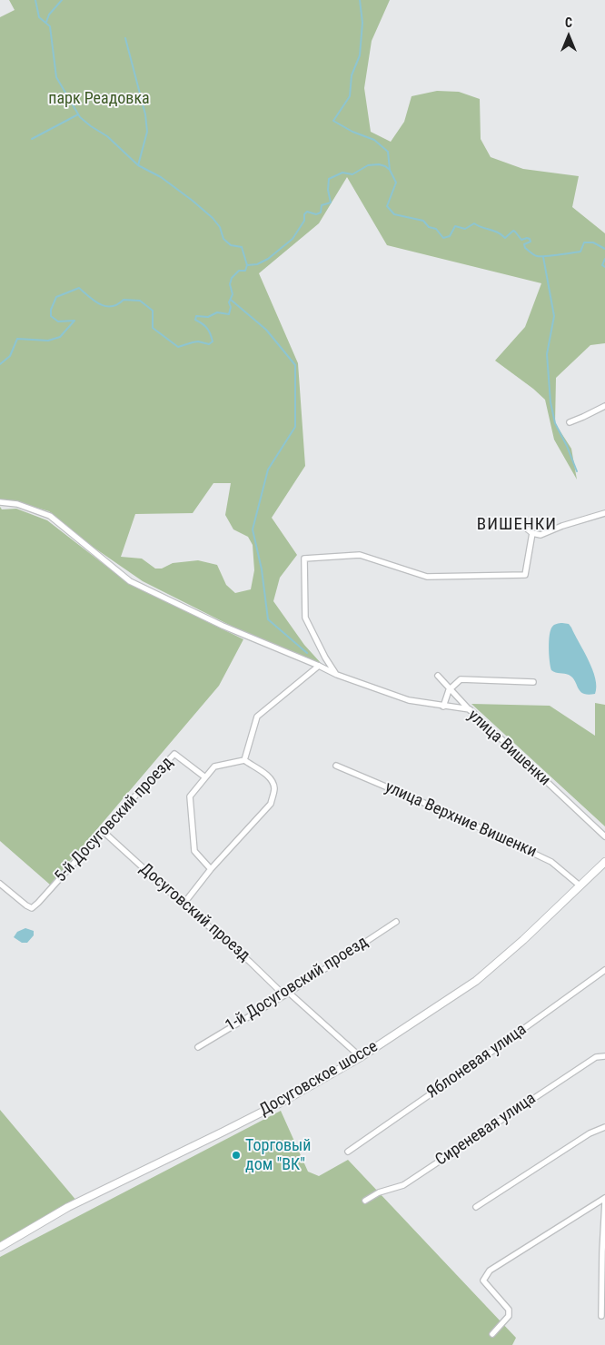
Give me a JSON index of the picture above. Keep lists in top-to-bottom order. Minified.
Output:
{"streets":{"main road":["Досуговское шоссе"],"street":["улица Вишенки","5-й Досуговский проезд","улица Верхние Вишенки","Досуговский проезд","1-й Досуговский проезд","Яблоневая улица","Сиреневая улица"]},"crossings":[["5-й Досуговский проезд","Досуговский проезд"],["улица Верхние Вишенки","Досуговское шоссе"],["Досуговский проезд","1-й Досуговский проезд"],["Досуговский проезд","Досуговское шоссе"]],"districts":["ВИШЕНКИ"],"parks":["парк Реадовка"],"places":["Торговый дом \"ВК\""],"north":"top"}
